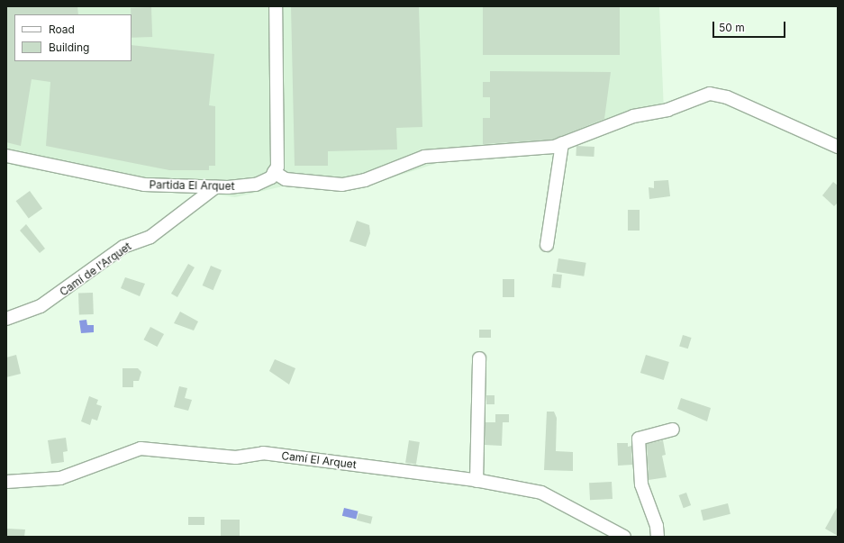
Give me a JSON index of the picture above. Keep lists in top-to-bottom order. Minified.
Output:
{"streets":{"street":["Partida El Arquet","Camí de l'Arquet","Camí El Arquet"]},"crossings":[["Partida El Arquet","Camí de l'Arquet"]],"legend":["Road","Building"],"scale_bar":"50 m"}
